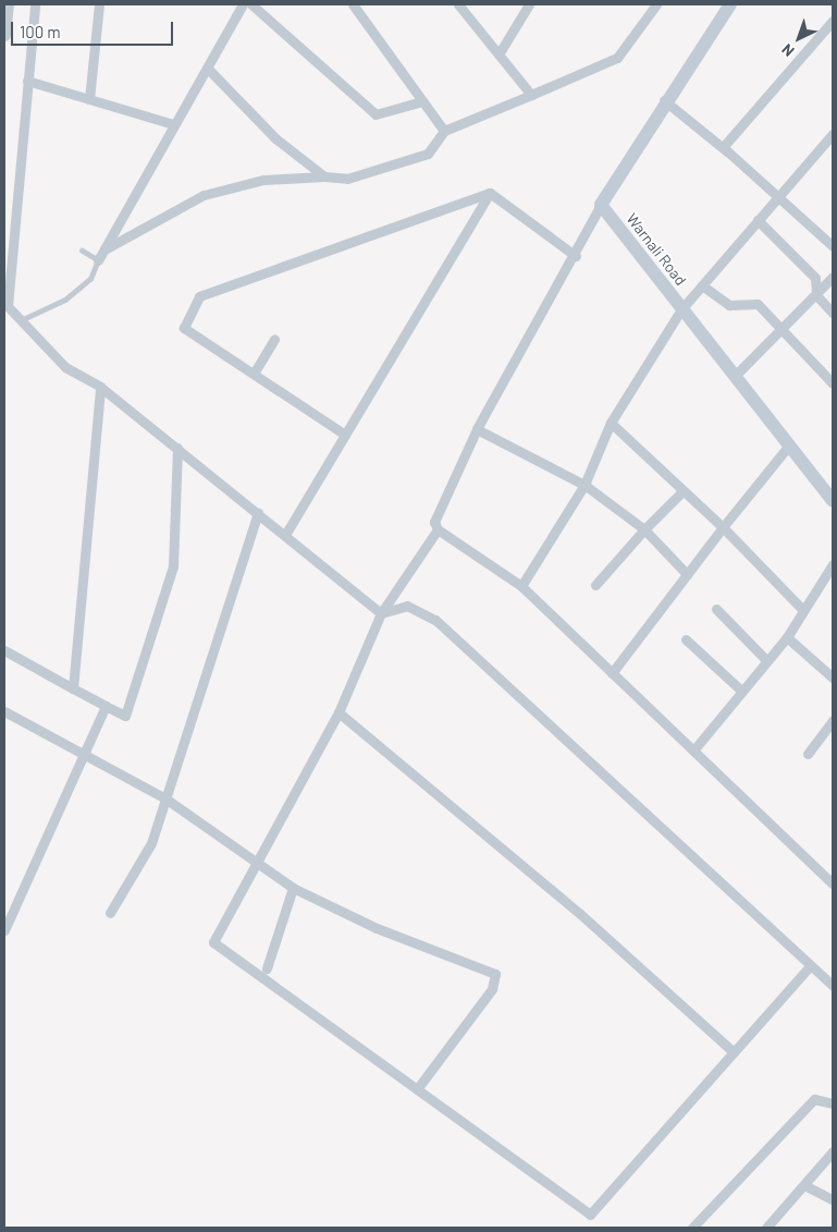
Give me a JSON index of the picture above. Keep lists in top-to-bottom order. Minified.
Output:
{"streets":{"main road":["Warnali Road"]},"scale_bar":"100 m","north":"bottom left"}
